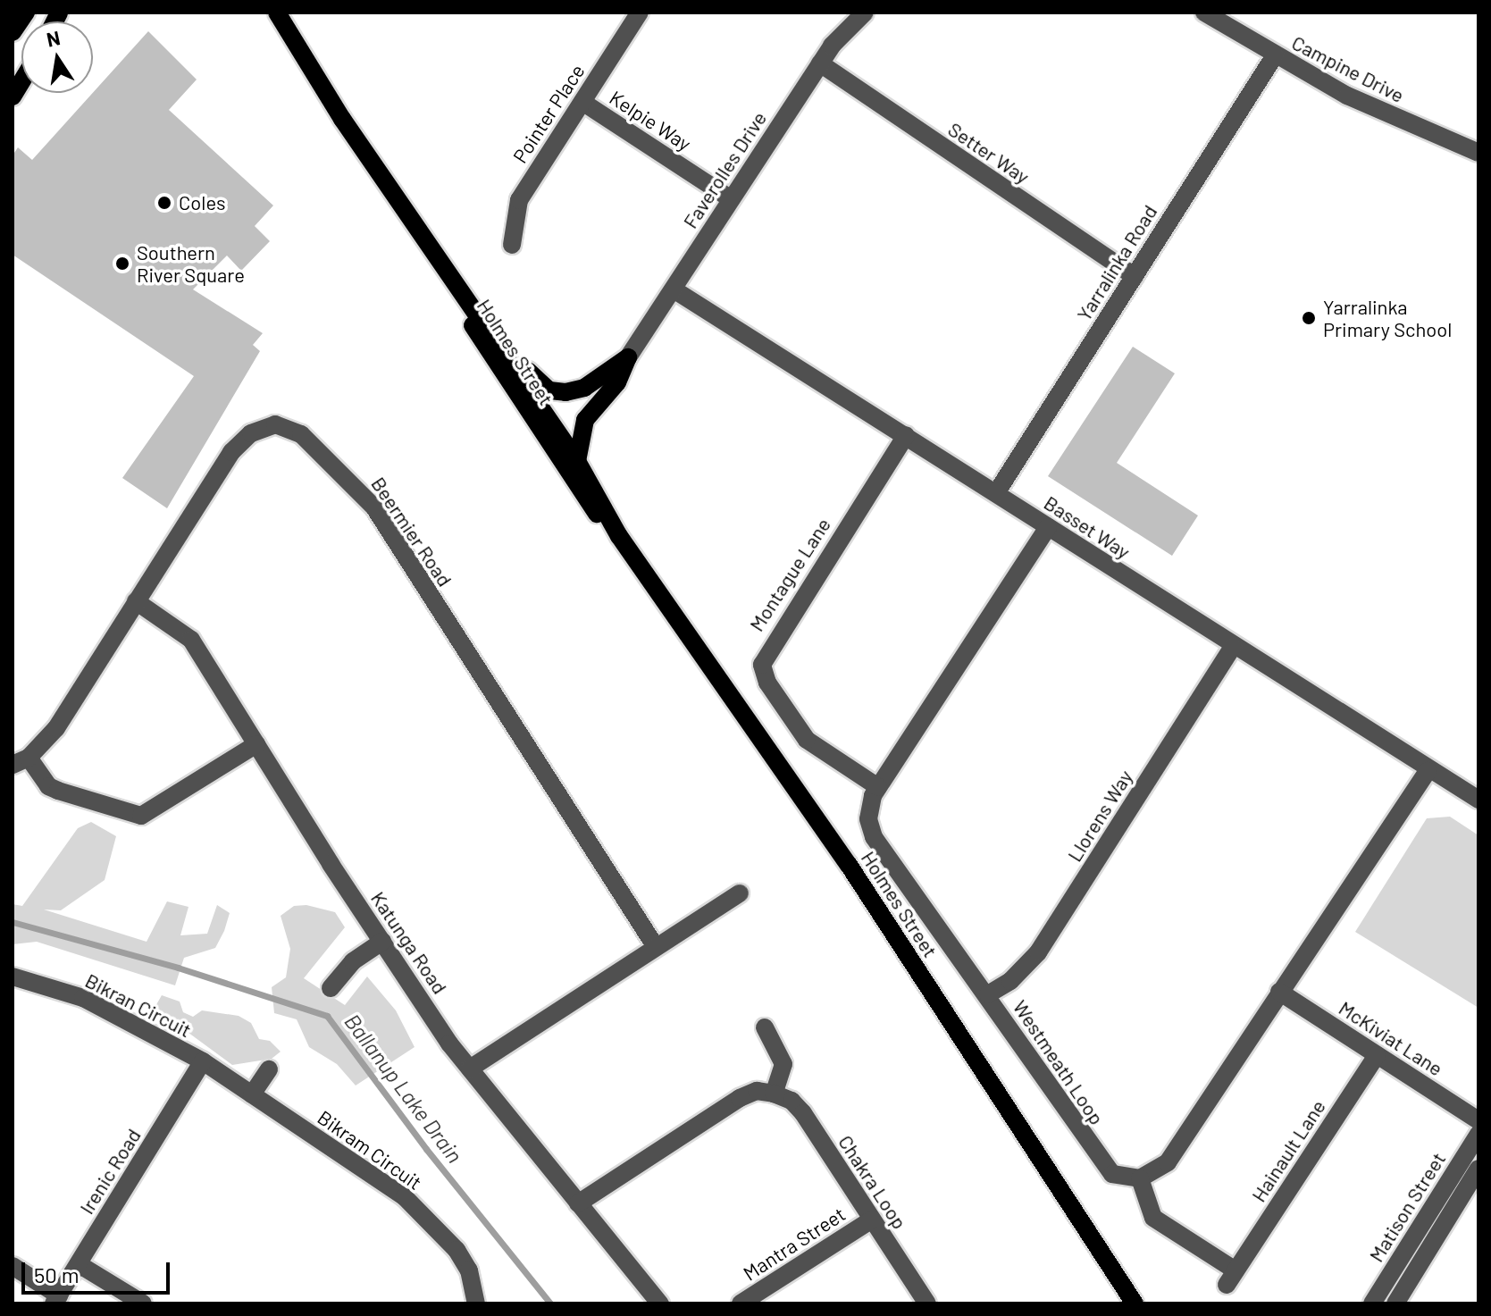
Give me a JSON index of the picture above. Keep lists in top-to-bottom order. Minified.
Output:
{"streets":{"main road":["Holmes Street"],"street":["Campine Drive","Pointer Place","Kelpie Way","Setter Way","Faverolles Drive","Yarralinka Road","Basset Way","Beermier Road","Montague Lane","Llorens Way","Katunga Road","Bikran Circuit","McKiviat Lane","Westmeath Loop","Bikram Circuit","Hainault Lane","Irenic Road","Chakra Loop","Matison Street","Mantra Street"]},"crossings":[["Campine Drive","Yarralinka Road"],["Pointer Place","Kelpie Way"],["Kelpie Way","Faverolles Drive"],["Setter Way","Faverolles Drive"],["Setter Way","Yarralinka Road"],["Faverolles Drive","Basset Way"],["Yarralinka Road","Basset Way"],["Basset Way","Montague Lane"],["Basset Way","Llorens Way"],["Basset Way","Westmeath Loop"],["Beermier Road","Katunga Road"],["Montague Lane","Westmeath Loop"],["Llorens Way","Westmeath Loop"],["Bikran Circuit","Bikram Circuit"],["Bikran Circuit","Irenic Road"],["McKiviat Lane","Hainault Lane"],["Westmeath Loop","Hainault Lane"],["Bikram Circuit","Irenic Road"],["Chakra Loop","Mantra Street"]],"water":["Ballanup Lake Drain"],"places":["Coles","Southern River Square","Yarralinka Primary School"],"scale_bar":"50 m","north":"top"}
